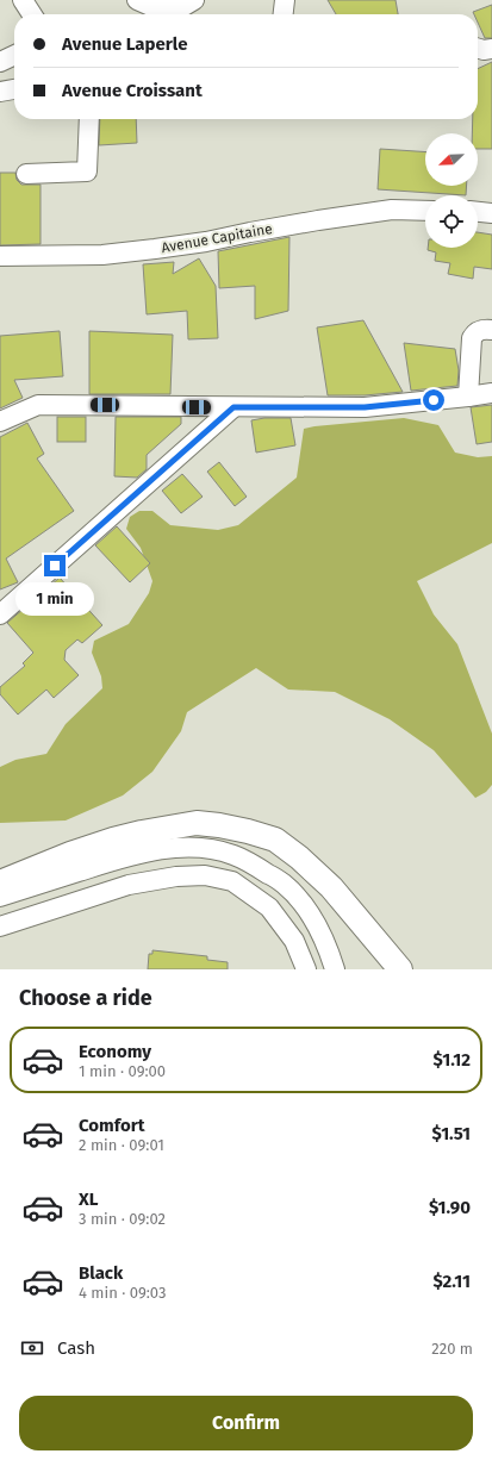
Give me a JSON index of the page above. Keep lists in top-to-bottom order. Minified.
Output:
{"streets":{"street":["Avenue Capitaine"]},"north":"bottom left","page":{"banner":["Avenue Laperle","Avenue Croissant"],"bubble":"1 min","heading":"Choose a ride","list":[{"name":"Economy","note":"1 min · 09:00","value":"$1.12"},{"name":"Comfort","note":"2 min · 09:01","value":"$1.51"},{"name":"XL","note":"3 min · 09:02","value":"$1.90"},{"name":"Black","note":"4 min · 09:03","value":"$2.11"}],"pay":["Cash","220 m"],"buttons":"Confirm"}}
